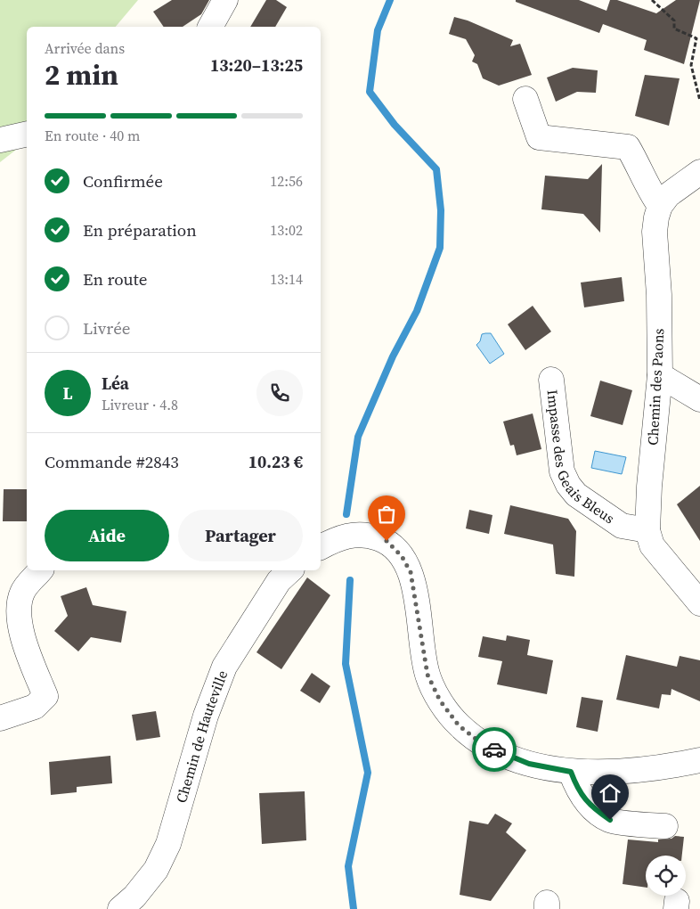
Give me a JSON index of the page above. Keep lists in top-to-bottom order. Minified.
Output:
{"streets":{"street":["Chemin des Paons","Impasse des Geais Bleus","Chemin de Hauteville"]},"crossings":[["Chemin des Paons","Impasse des Geais Bleus"]],"page":{"heading":["2 min","Arrivée dans","13:20–13:25"],"panel":["Léa","Livreur · 4.8","Commande #2843","10.23 €"],"bar":"En route · 40 m","list":[["Confirmée","12:56"],["En préparation","13:02"],["En route","13:14"],"Livrée"],"round":"L","buttons":["Aide","Partager"]}}
